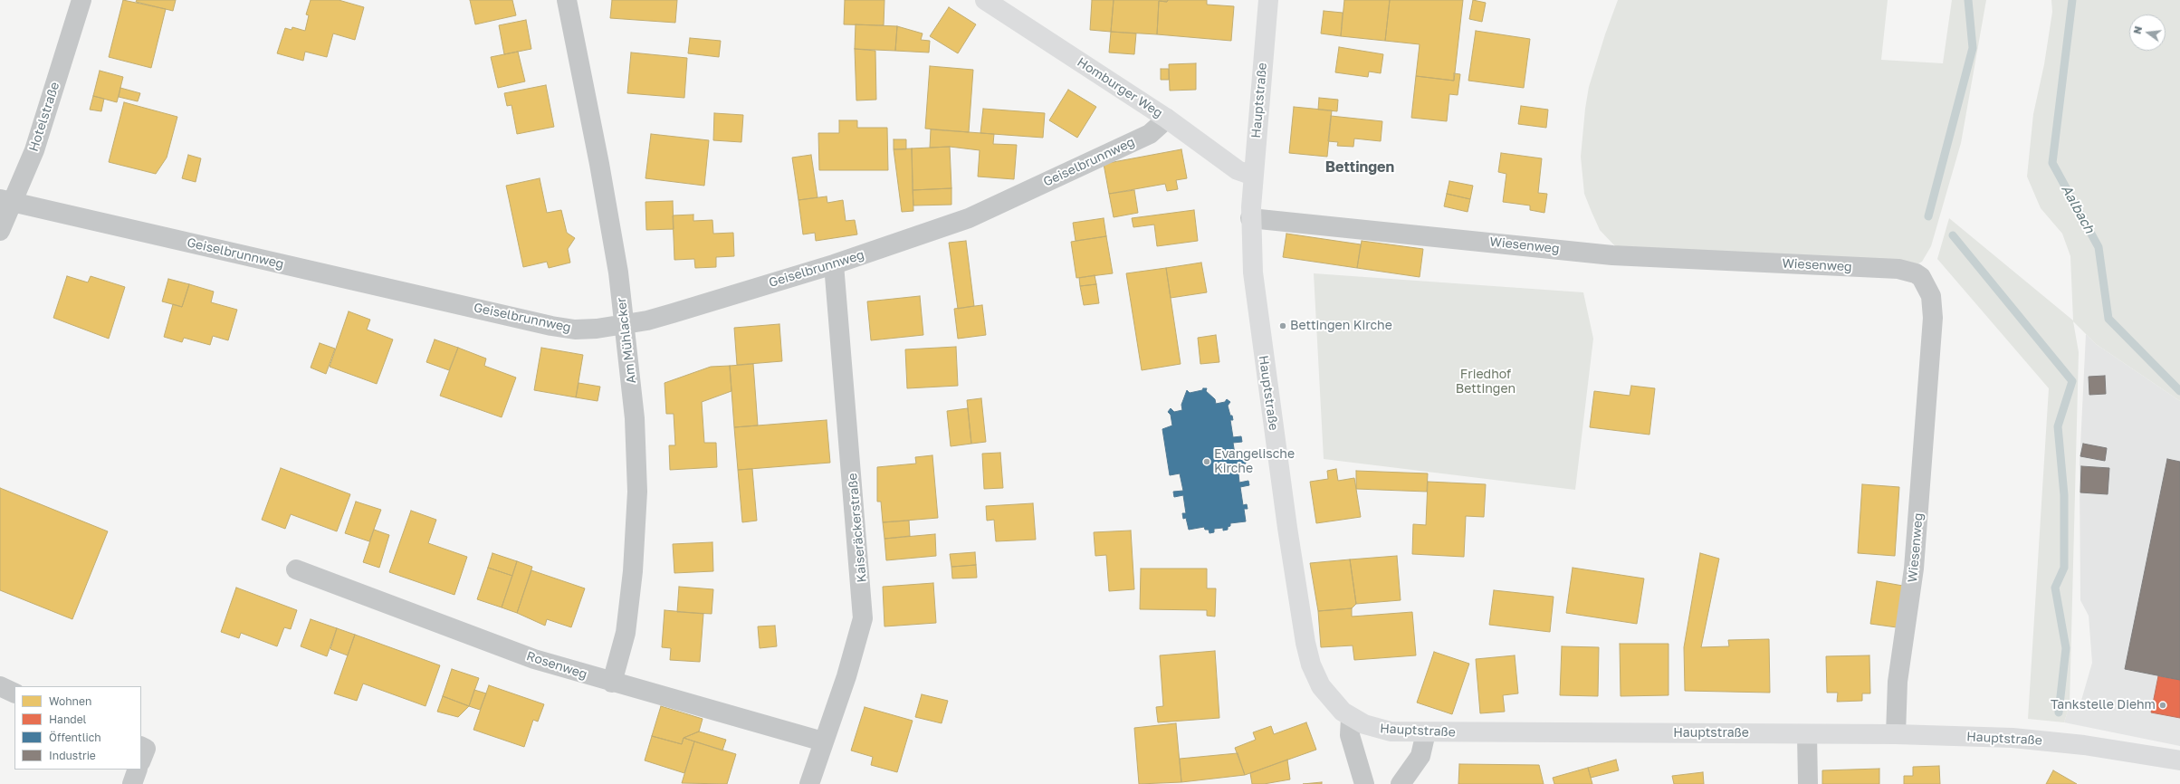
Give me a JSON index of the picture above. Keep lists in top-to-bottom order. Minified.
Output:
{"streets":{"street":["Homburger Weg","Hauptstraße","Hotelstraße","Geiselbrunnweg","Wiesenweg","Am Mühlacker","Kaiseräckerstraße","Rosenweg"]},"crossings":[["Homburger Weg","Hauptstraße"],["Homburger Weg","Geiselbrunnweg"],["Hauptstraße","Wiesenweg"],["Hotelstraße","Geiselbrunnweg"],["Geiselbrunnweg","Am Mühlacker"],["Geiselbrunnweg","Kaiseräckerstraße"],["Am Mühlacker","Rosenweg"],["Kaiseräckerstraße","Rosenweg"]],"districts":["Bettingen"],"water":["Aalbach"],"parks":["Friedhof Bettingen"],"places":["Bettingen Kirche","Evangelische Kirche","Tankstelle Diehm"],"legend":["Wohnen","Handel","Öffentlich","Industrie"],"north":"left"}
